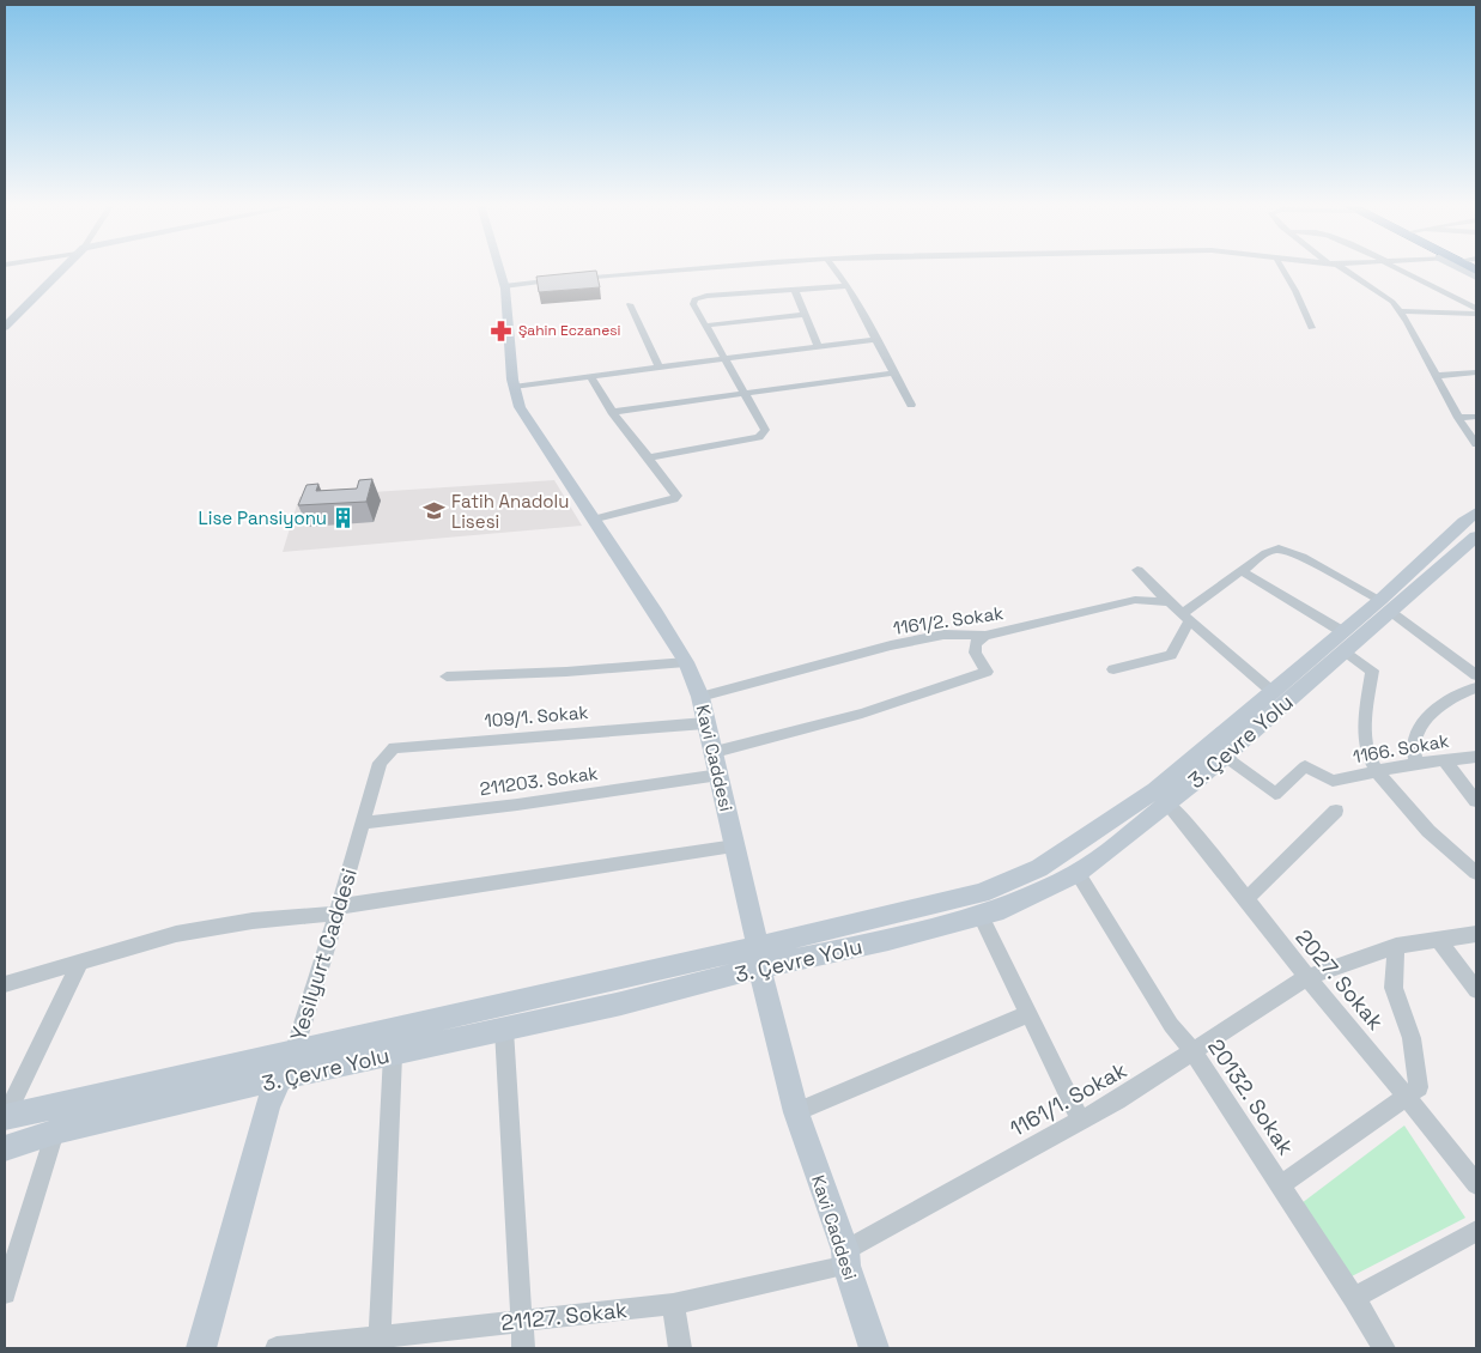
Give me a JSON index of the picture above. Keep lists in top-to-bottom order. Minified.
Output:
{"streets":{"main road":["3. Çevre Yolu","Kavi Caddesi","Yesilyurt Caddesi"],"street":["1161/2. Sokak","109/1. Sokak","1166. Sokak","211203. Sokak","2027. Sokak","20132. Sokak","1161/1. Sokak","21127. Sokak"]},"crossings":[["1161/2. Sokak","Kavi Caddesi"],["109/1. Sokak","Kavi Caddesi"],["109/1. Sokak","Yesilyurt Caddesi"],["3. Çevre Yolu","1166. Sokak"],["3. Çevre Yolu","Kavi Caddesi"],["3. Çevre Yolu","Yesilyurt Caddesi"],["3. Çevre Yolu","2027. Sokak"],["3. Çevre Yolu","20132. Sokak"],["Kavi Caddesi","211203. Sokak"],["Kavi Caddesi","1161/1. Sokak"],["Kavi Caddesi","21127. Sokak"],["211203. Sokak","Yesilyurt Caddesi"],["2027. Sokak","1161/1. Sokak"],["20132. Sokak","1161/1. Sokak"],["1161/1. Sokak","21127. Sokak"]],"places":{"pharmacy":["Şahin Eczanesi"],"school or university":["Fatih Anadolu Lisesi"],"building":["Lise Pansiyonu"]}}
